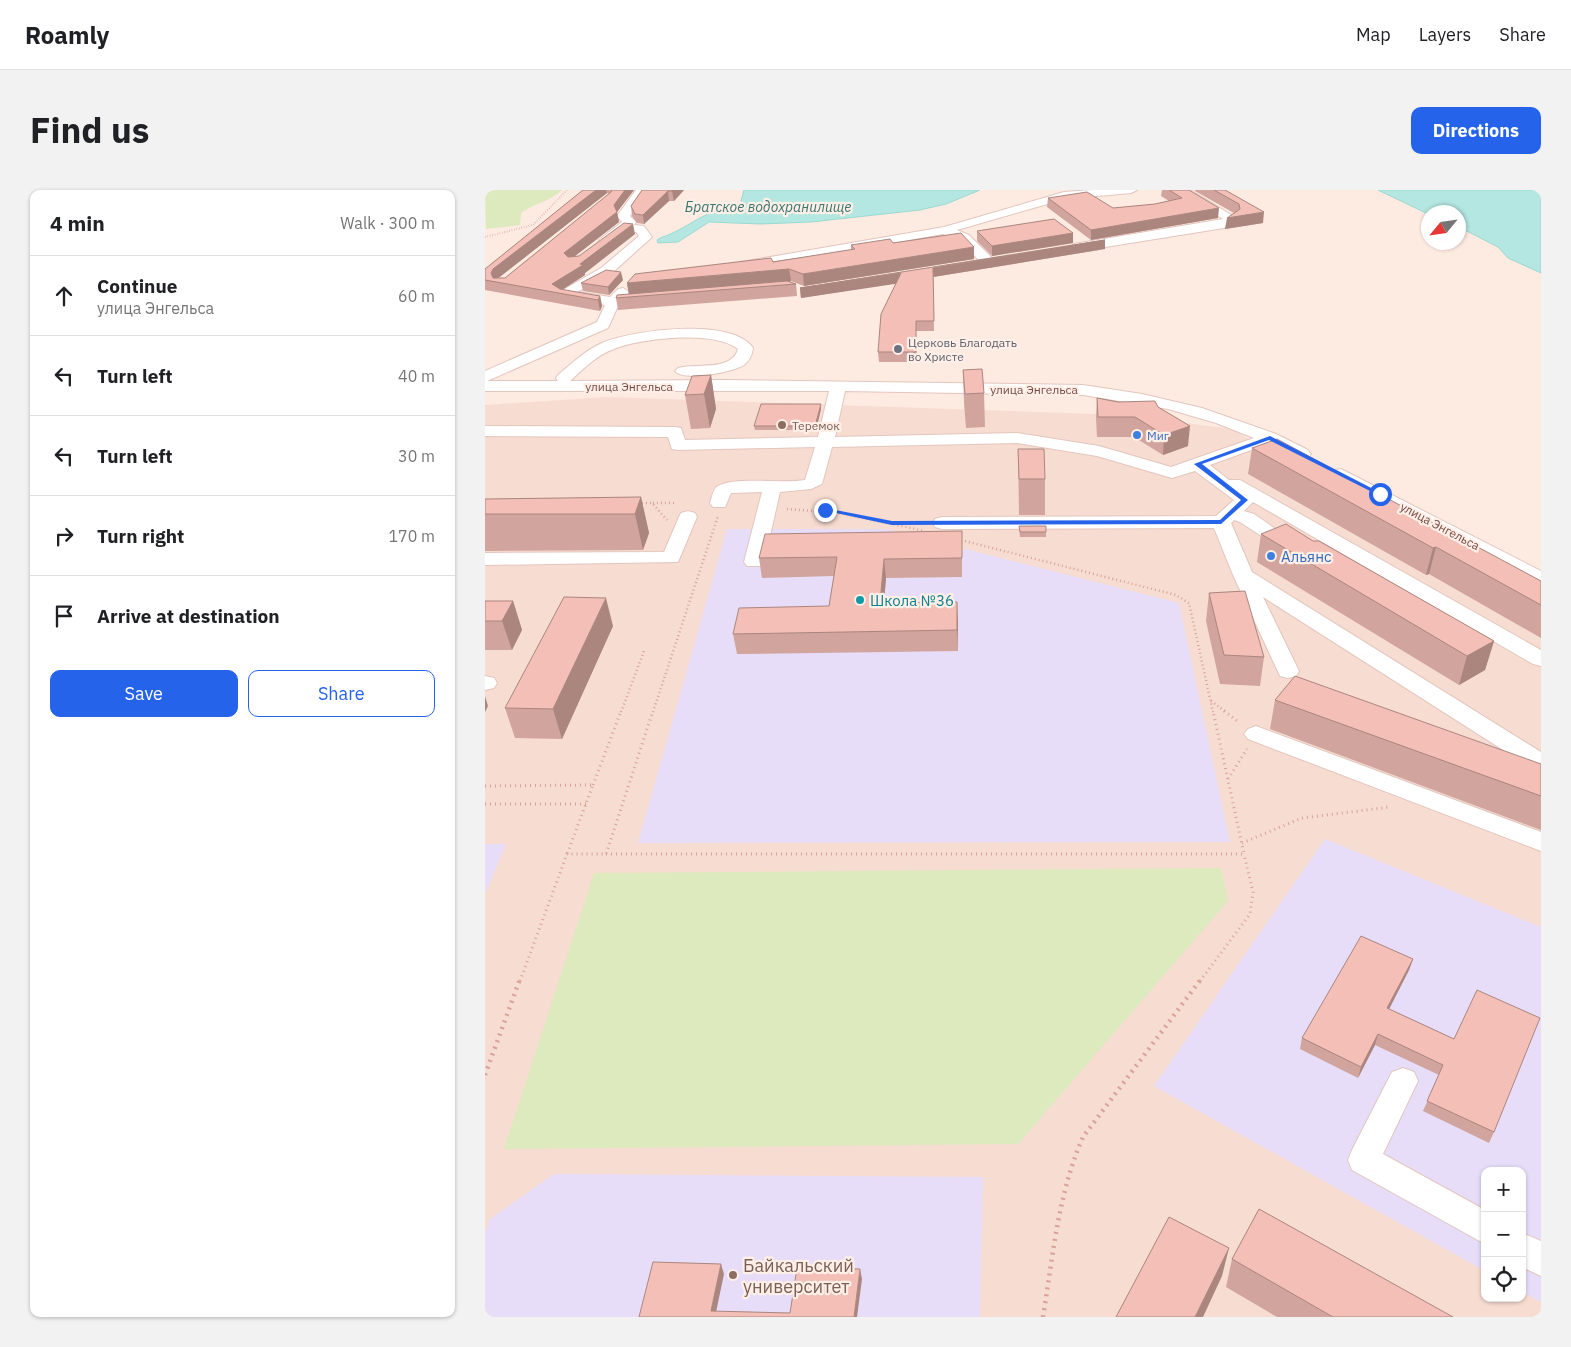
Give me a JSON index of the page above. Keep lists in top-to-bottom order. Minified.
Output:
{"streets":{"street":["улица Энгельса"]},"water":["Братское водохранилище"],"places":["Церковь Благодать во Христе","Теремок","Миг","Альянс","Школа №36","Байкальский университет"],"north":"bottom left","page":{"header":"Roamly","nav":["Map","Layers","Share"],"title":"Find us","buttons":["Directions",["Save","Share"]],"heading":["4 min","Walk · 300 m"],"list":[["Continue","улица Энгельса","60 m"],["Turn left","40 m"],["Turn left","30 m"],["Turn right","170 m"],"Arrive at destination"],"map_buttons":["+","−"]}}
